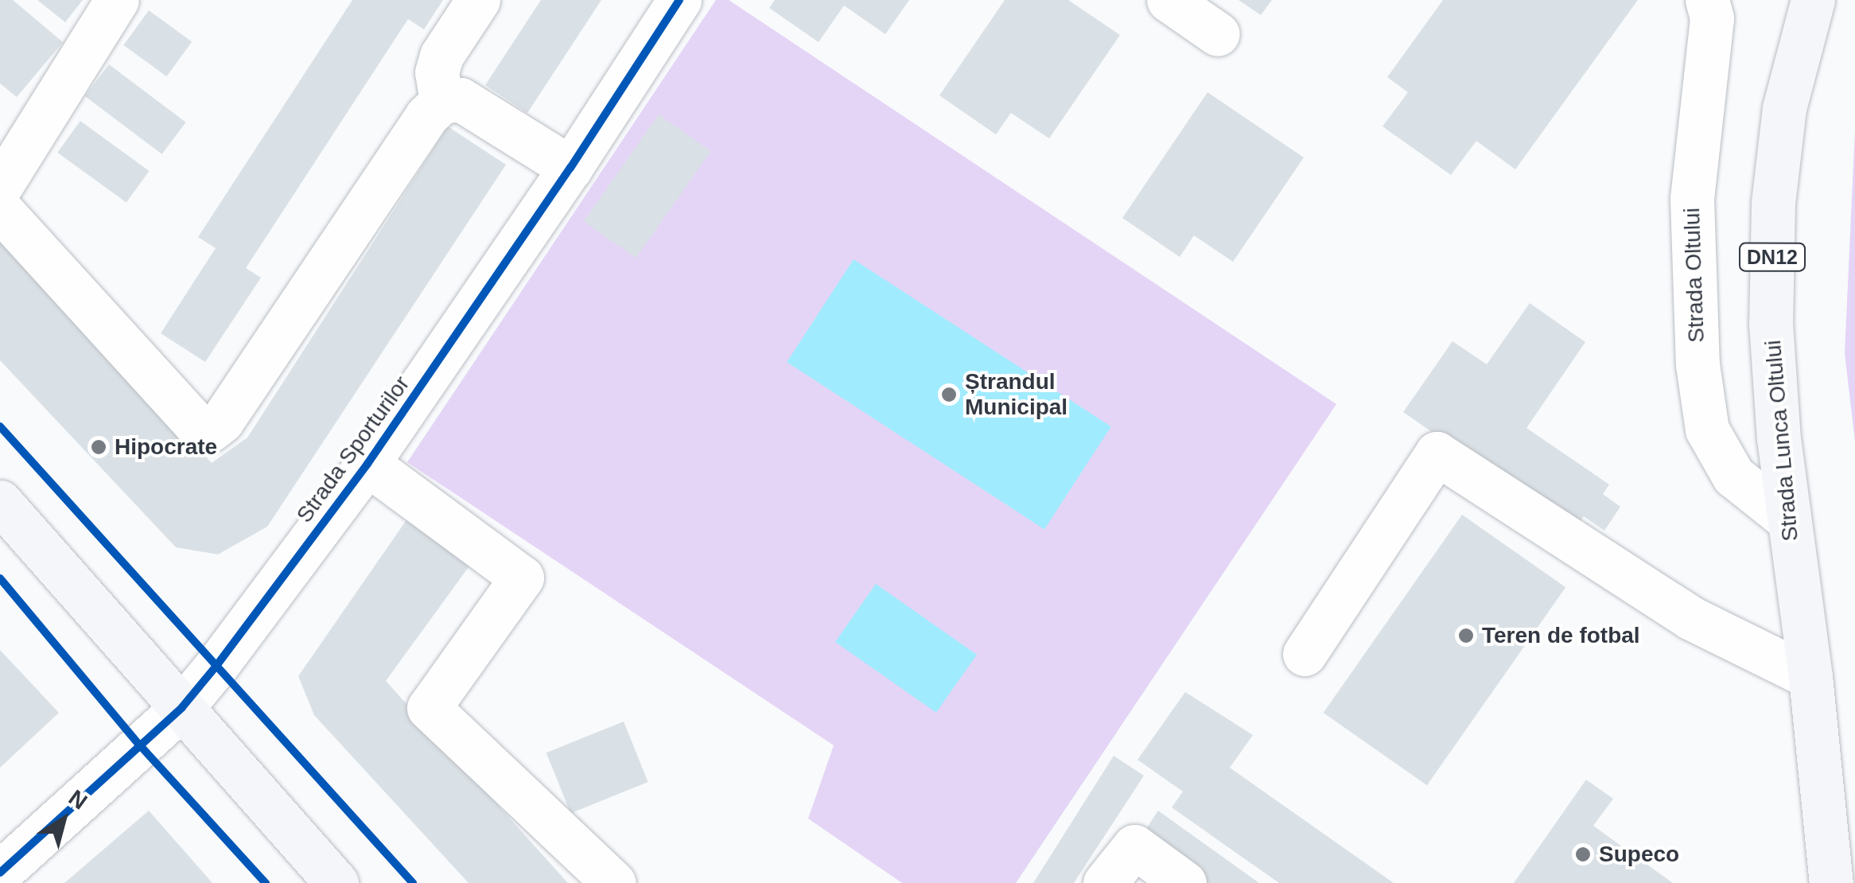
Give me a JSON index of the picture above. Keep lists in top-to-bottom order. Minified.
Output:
{"streets":{"main road":["DN12","Strada Lunca Oltului"],"street":["Strada Oltului","Strada Sporturilor"]},"crossings":[["Strada Oltului","Strada Lunca Oltului"]],"places":["Ștrandul Municipal","Hipocrate","Teren de fotbal","Supeco"],"north":"top right"}
